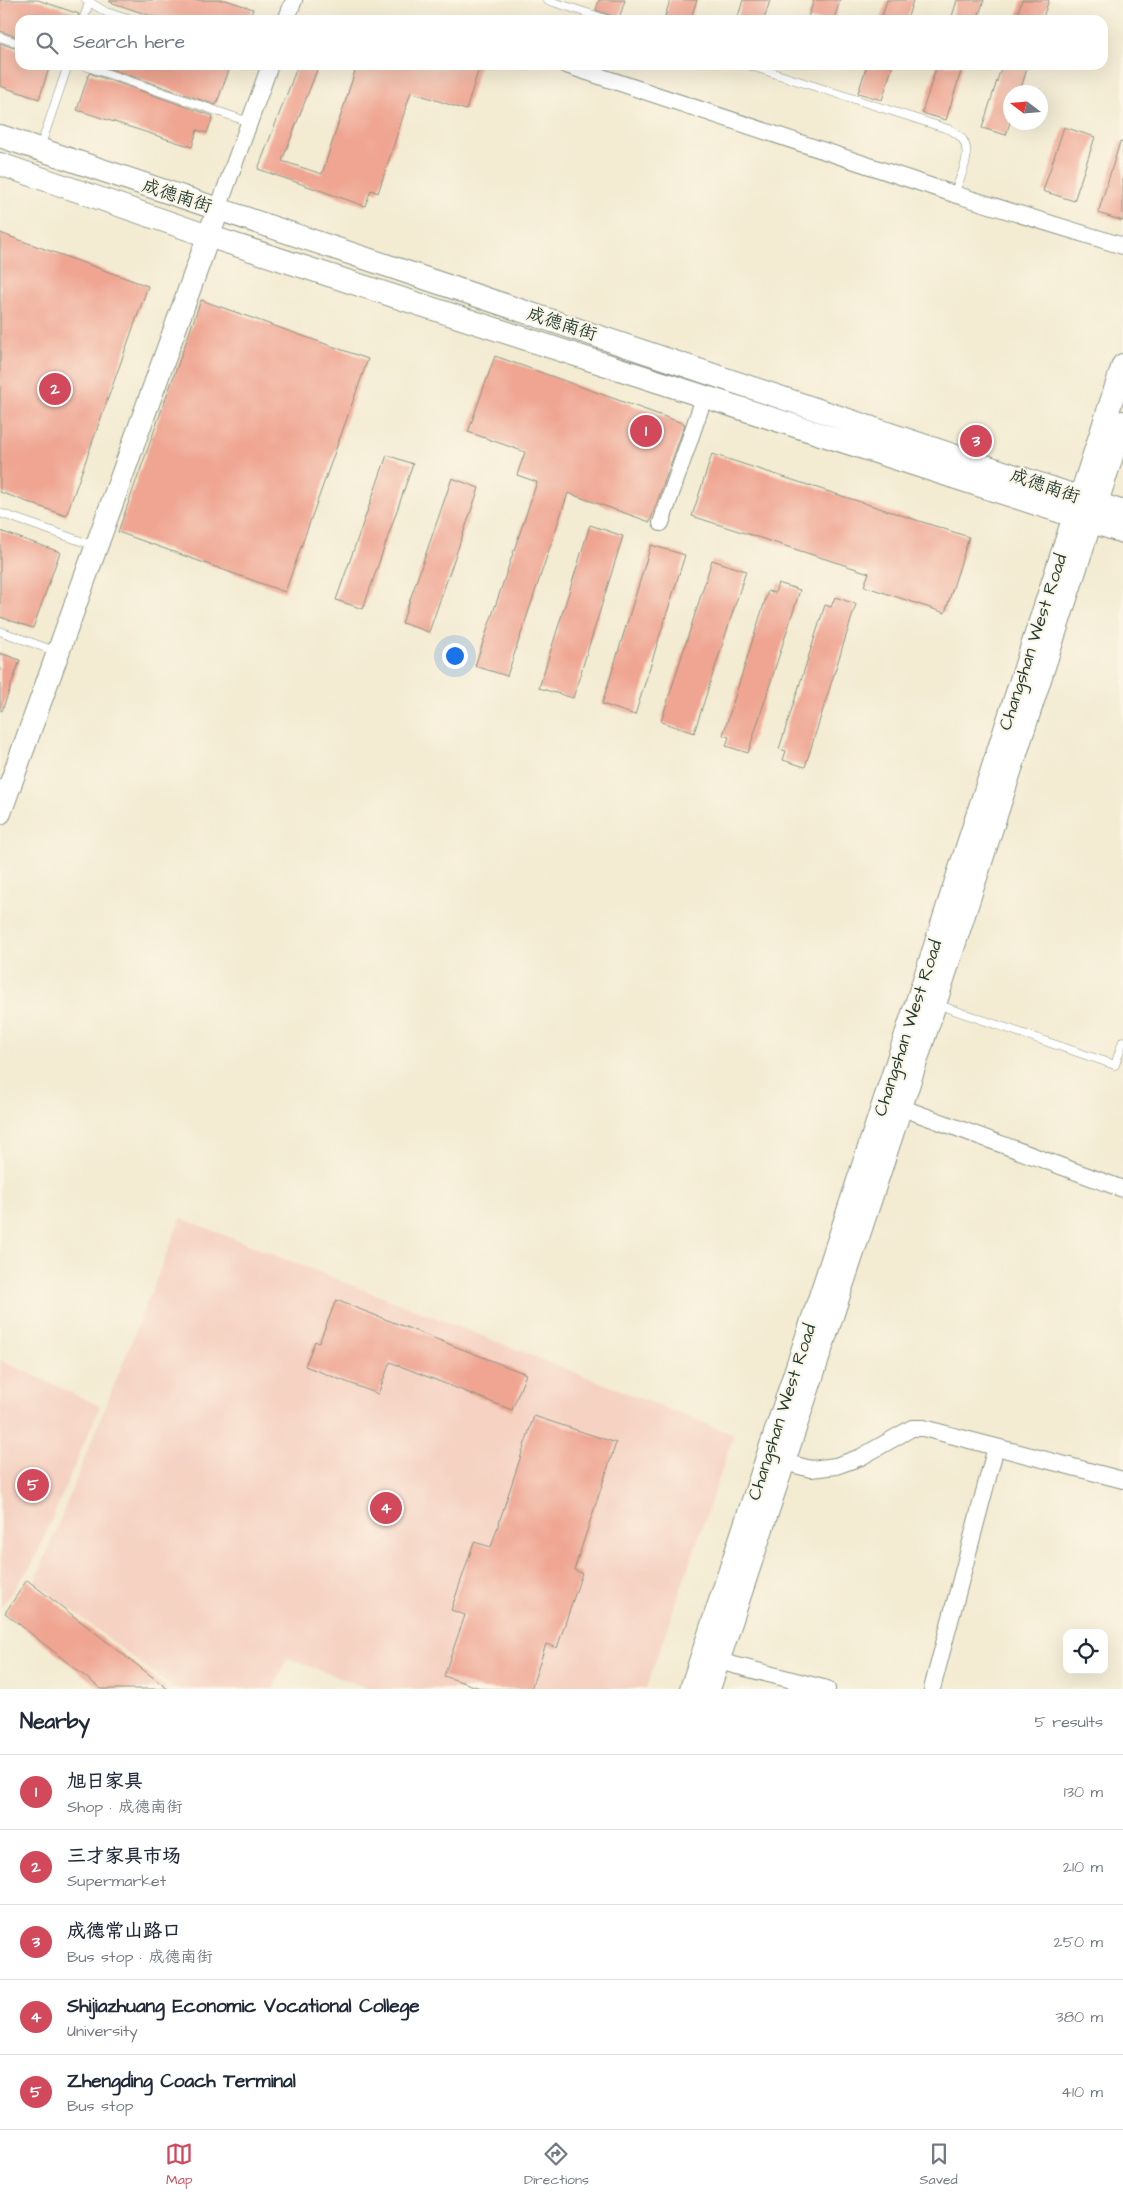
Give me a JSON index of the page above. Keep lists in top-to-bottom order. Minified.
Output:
{"streets":{"main road":["成德南街","Changshan West Road"]},"crossings":[["成德南街","Changshan West Road"]],"north":"left","page":{"search":"Search here","pins":["2","1","3","5","4"],"heading":["Nearby","5 results"],"list":[{"mark":"1","name":"旭日家具","note":"Shop · 成德南街","value":"130 m"},{"mark":"2","name":"三才家具市场","note":"Supermarket","value":"210 m"},{"mark":"3","name":"成德常山路口","note":"Bus stop · 成德南街","value":"250 m"},{"mark":"4","name":"Shijiazhuang Economic Vocational College","note":"University","value":"380 m"},{"mark":"5","name":"Zhengding Coach Terminal","note":"Bus stop","value":"410 m"}],"nav":["Map","Directions","Saved"]}}
